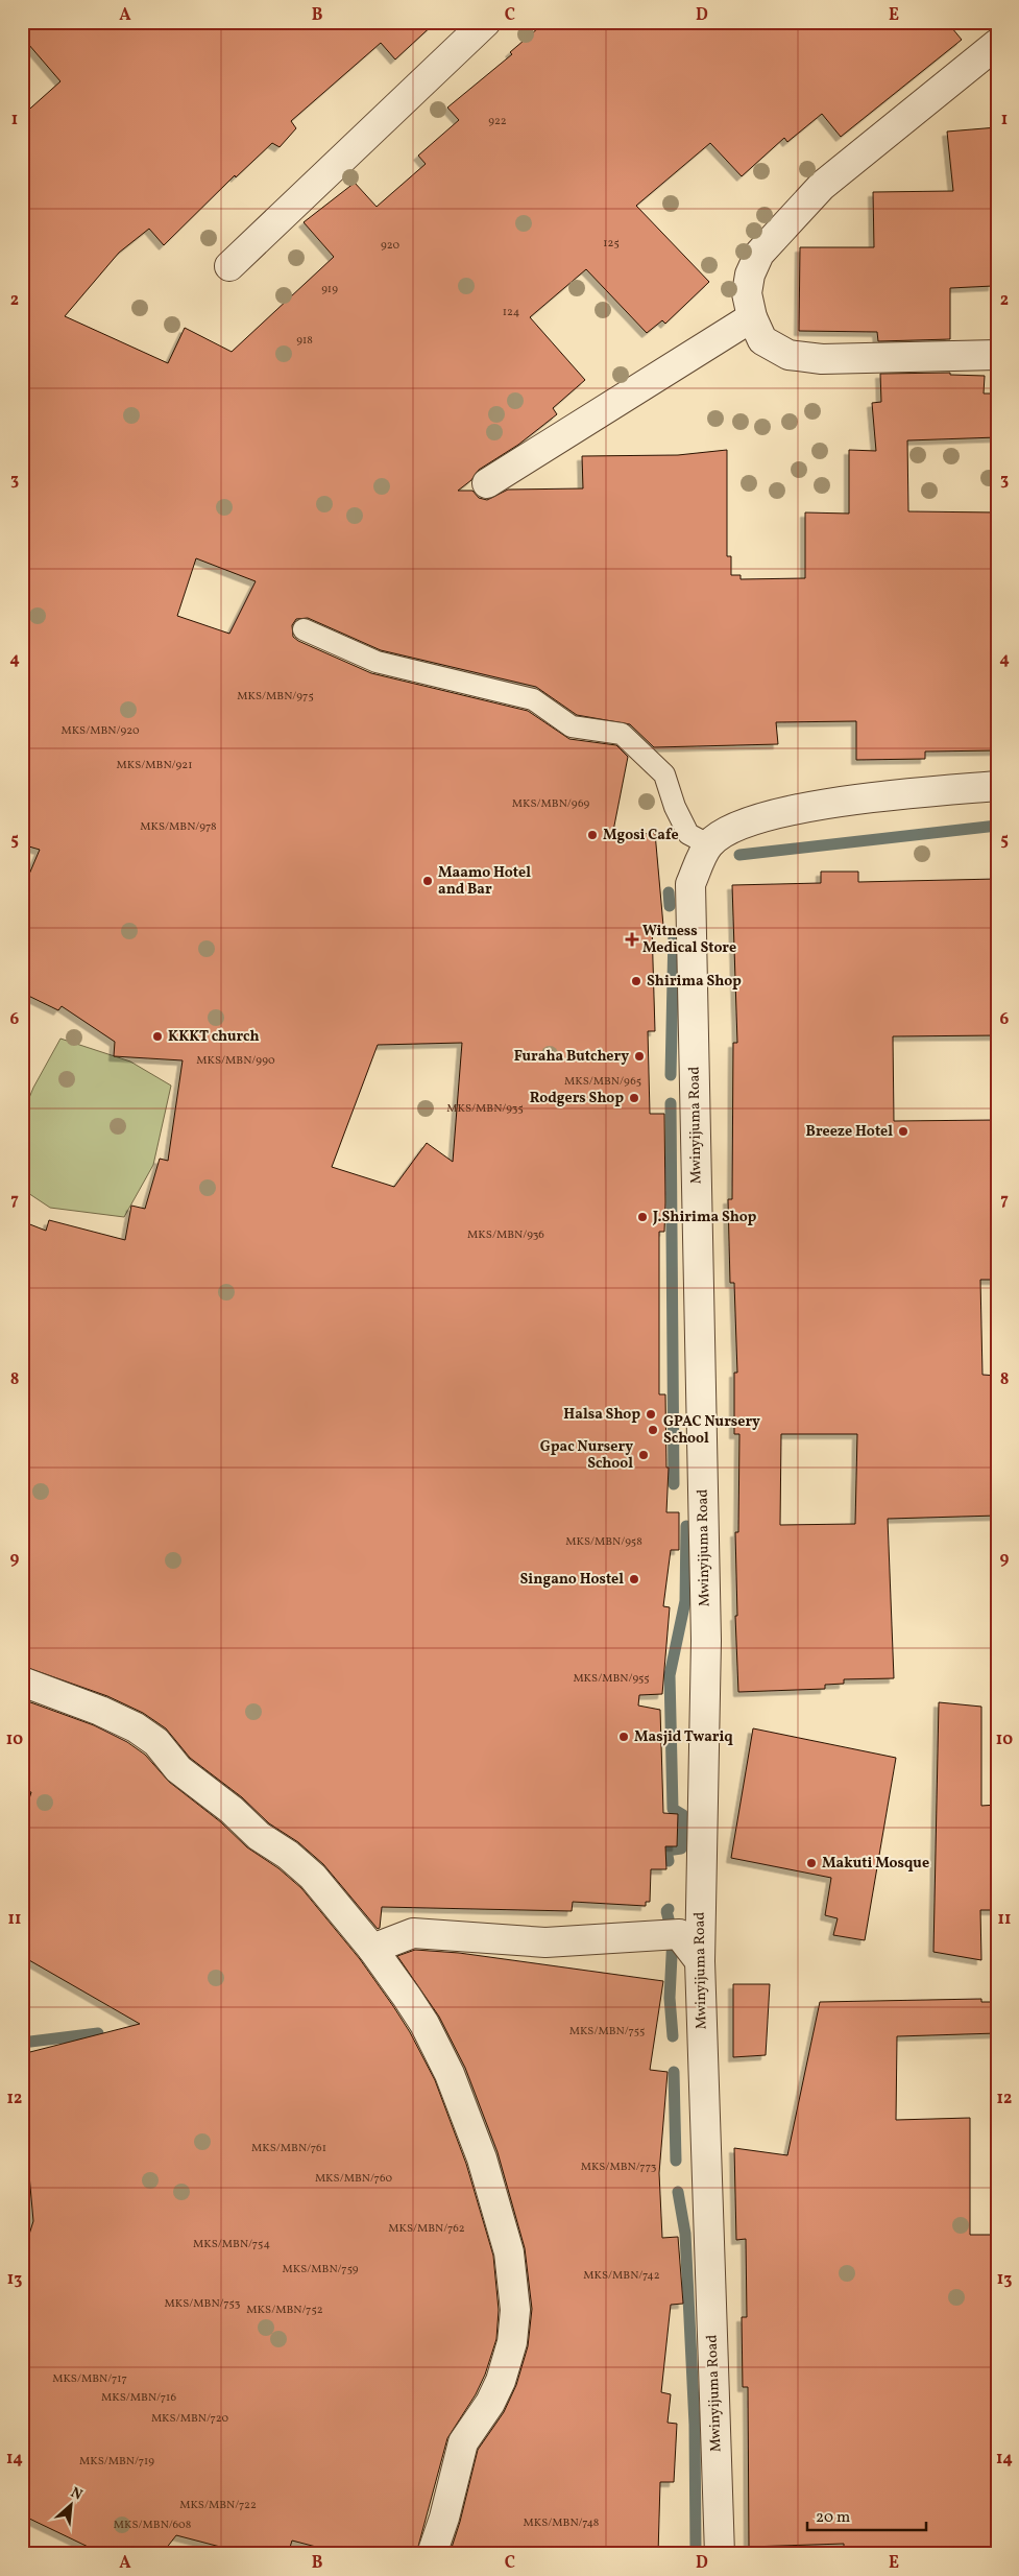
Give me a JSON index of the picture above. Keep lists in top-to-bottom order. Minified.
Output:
{"streets":{"street":["Mwinyijuma Road"]},"places":{"other":["Mgosi Cafe","Maamo Hotel and Bar","Shirima Shop","KKKT church","Furaha Butchery","Rodgers Shop","Breeze Hotel","J.Shirima Shop","Halsa Shop","GPAC Nursery School","Gpac Nursery School","Singano Hostel","Masjid Twariq","Makuti Mosque"],"health":["Witness Medical Store"]},"house_numbers":["922","125","920","919","124","918","MKS/MBN/975","MKS/MBN/920","MKS/MBN/921","MKS/MBN/969","MKS/MBN/978","MKS/MBN/990","MKS/MBN/965","MKS/MBN/935","MKS/MBN/936","MKS/MBN/958","MKS/MBN/955","MKS/MBN/755","MKS/MBN/761","MKS/MBN/773","MKS/MBN/760","MKS/MBN/762","MKS/MBN/754","MKS/MBN/759","MKS/MBN/742","MKS/MBN/753","MKS/MBN/752","MKS/MBN/717","MKS/MBN/716","MKS/MBN/720","MKS/MBN/719","MKS/MBN/722","MKS/MBN/748","MKS/MBN/608"],"scale_bar":"20 m","north":"top right","grid":{"columns":["A","B","C","D","E"],"rows":["1","2","3","4","5","6","7","8","9","10","11","12","13","14"]}}
